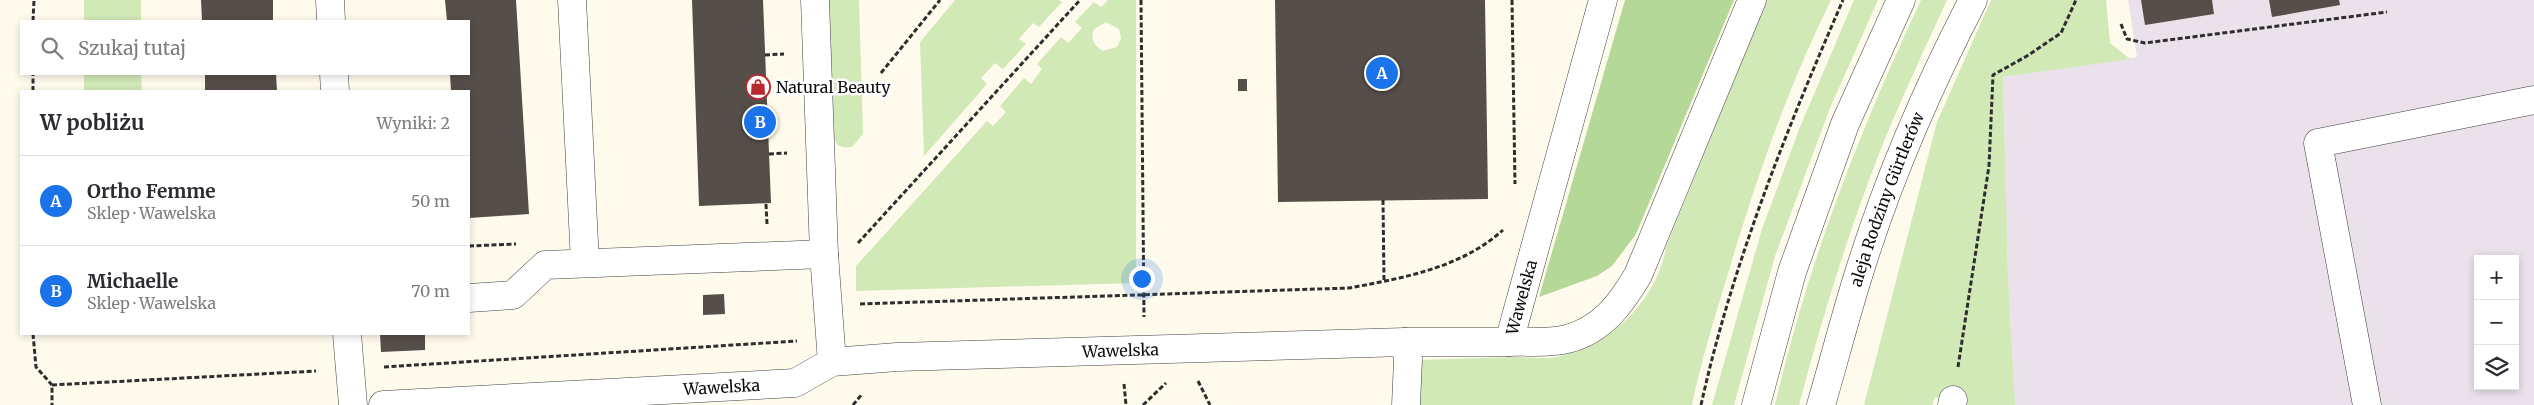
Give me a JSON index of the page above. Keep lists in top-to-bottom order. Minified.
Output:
{"streets":{"street":["aleja Rodziny Gürtlerów","Wawelska"]},"places":{"shop":["Natural Beauty"]},"page":{"search":"Szukaj tutaj","pins":["A","B"],"heading":["W pobliżu","Wyniki: 2"],"list":[{"mark":"A","name":"Ortho Femme","note":"Sklep · Wawelska","value":"50 m"},{"mark":"B","name":"Michaelle","note":"Sklep · Wawelska","value":"70 m"}],"map_buttons":["+","−"]}}
